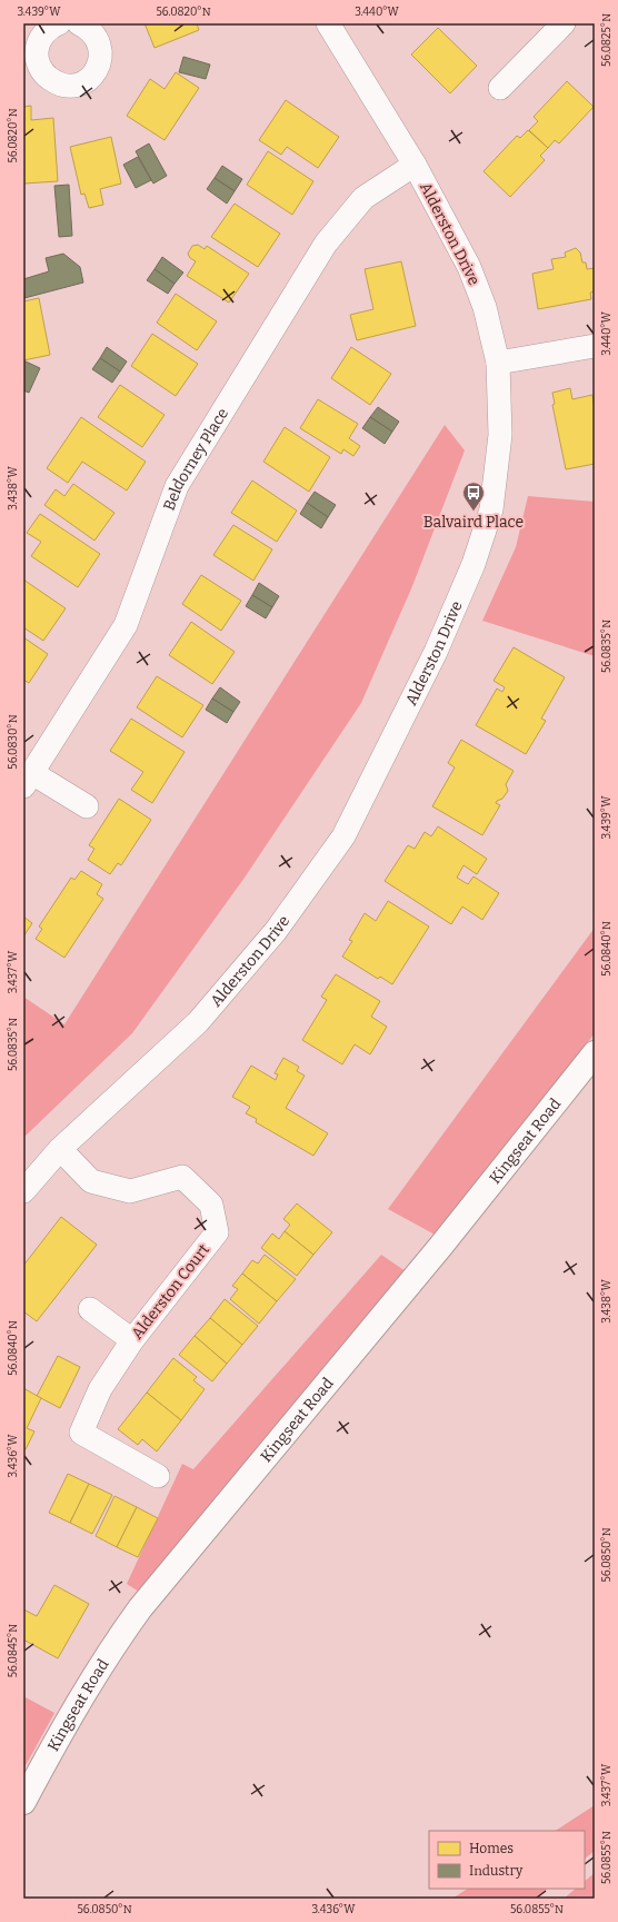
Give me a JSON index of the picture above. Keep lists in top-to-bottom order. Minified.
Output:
{"streets":{"street":["Alderston Drive","Beldorney Place","Kingseat Road","Alderston Court"]},"crossings":[["Alderston Drive","Beldorney Place"],["Alderston Drive","Alderston Court"]],"places":{"bus stop":["Balvaird Place"]},"legend":["Homes","Industry"],"coordinates":["3.439°W","56.0820°N","3.440°W","56.0825°N","3.438°W","56.0835°N","56.0830°N","56.0840°N","3.437°W","3.436°W","56.0850°N","56.0845°N","56.0855°N"]}
